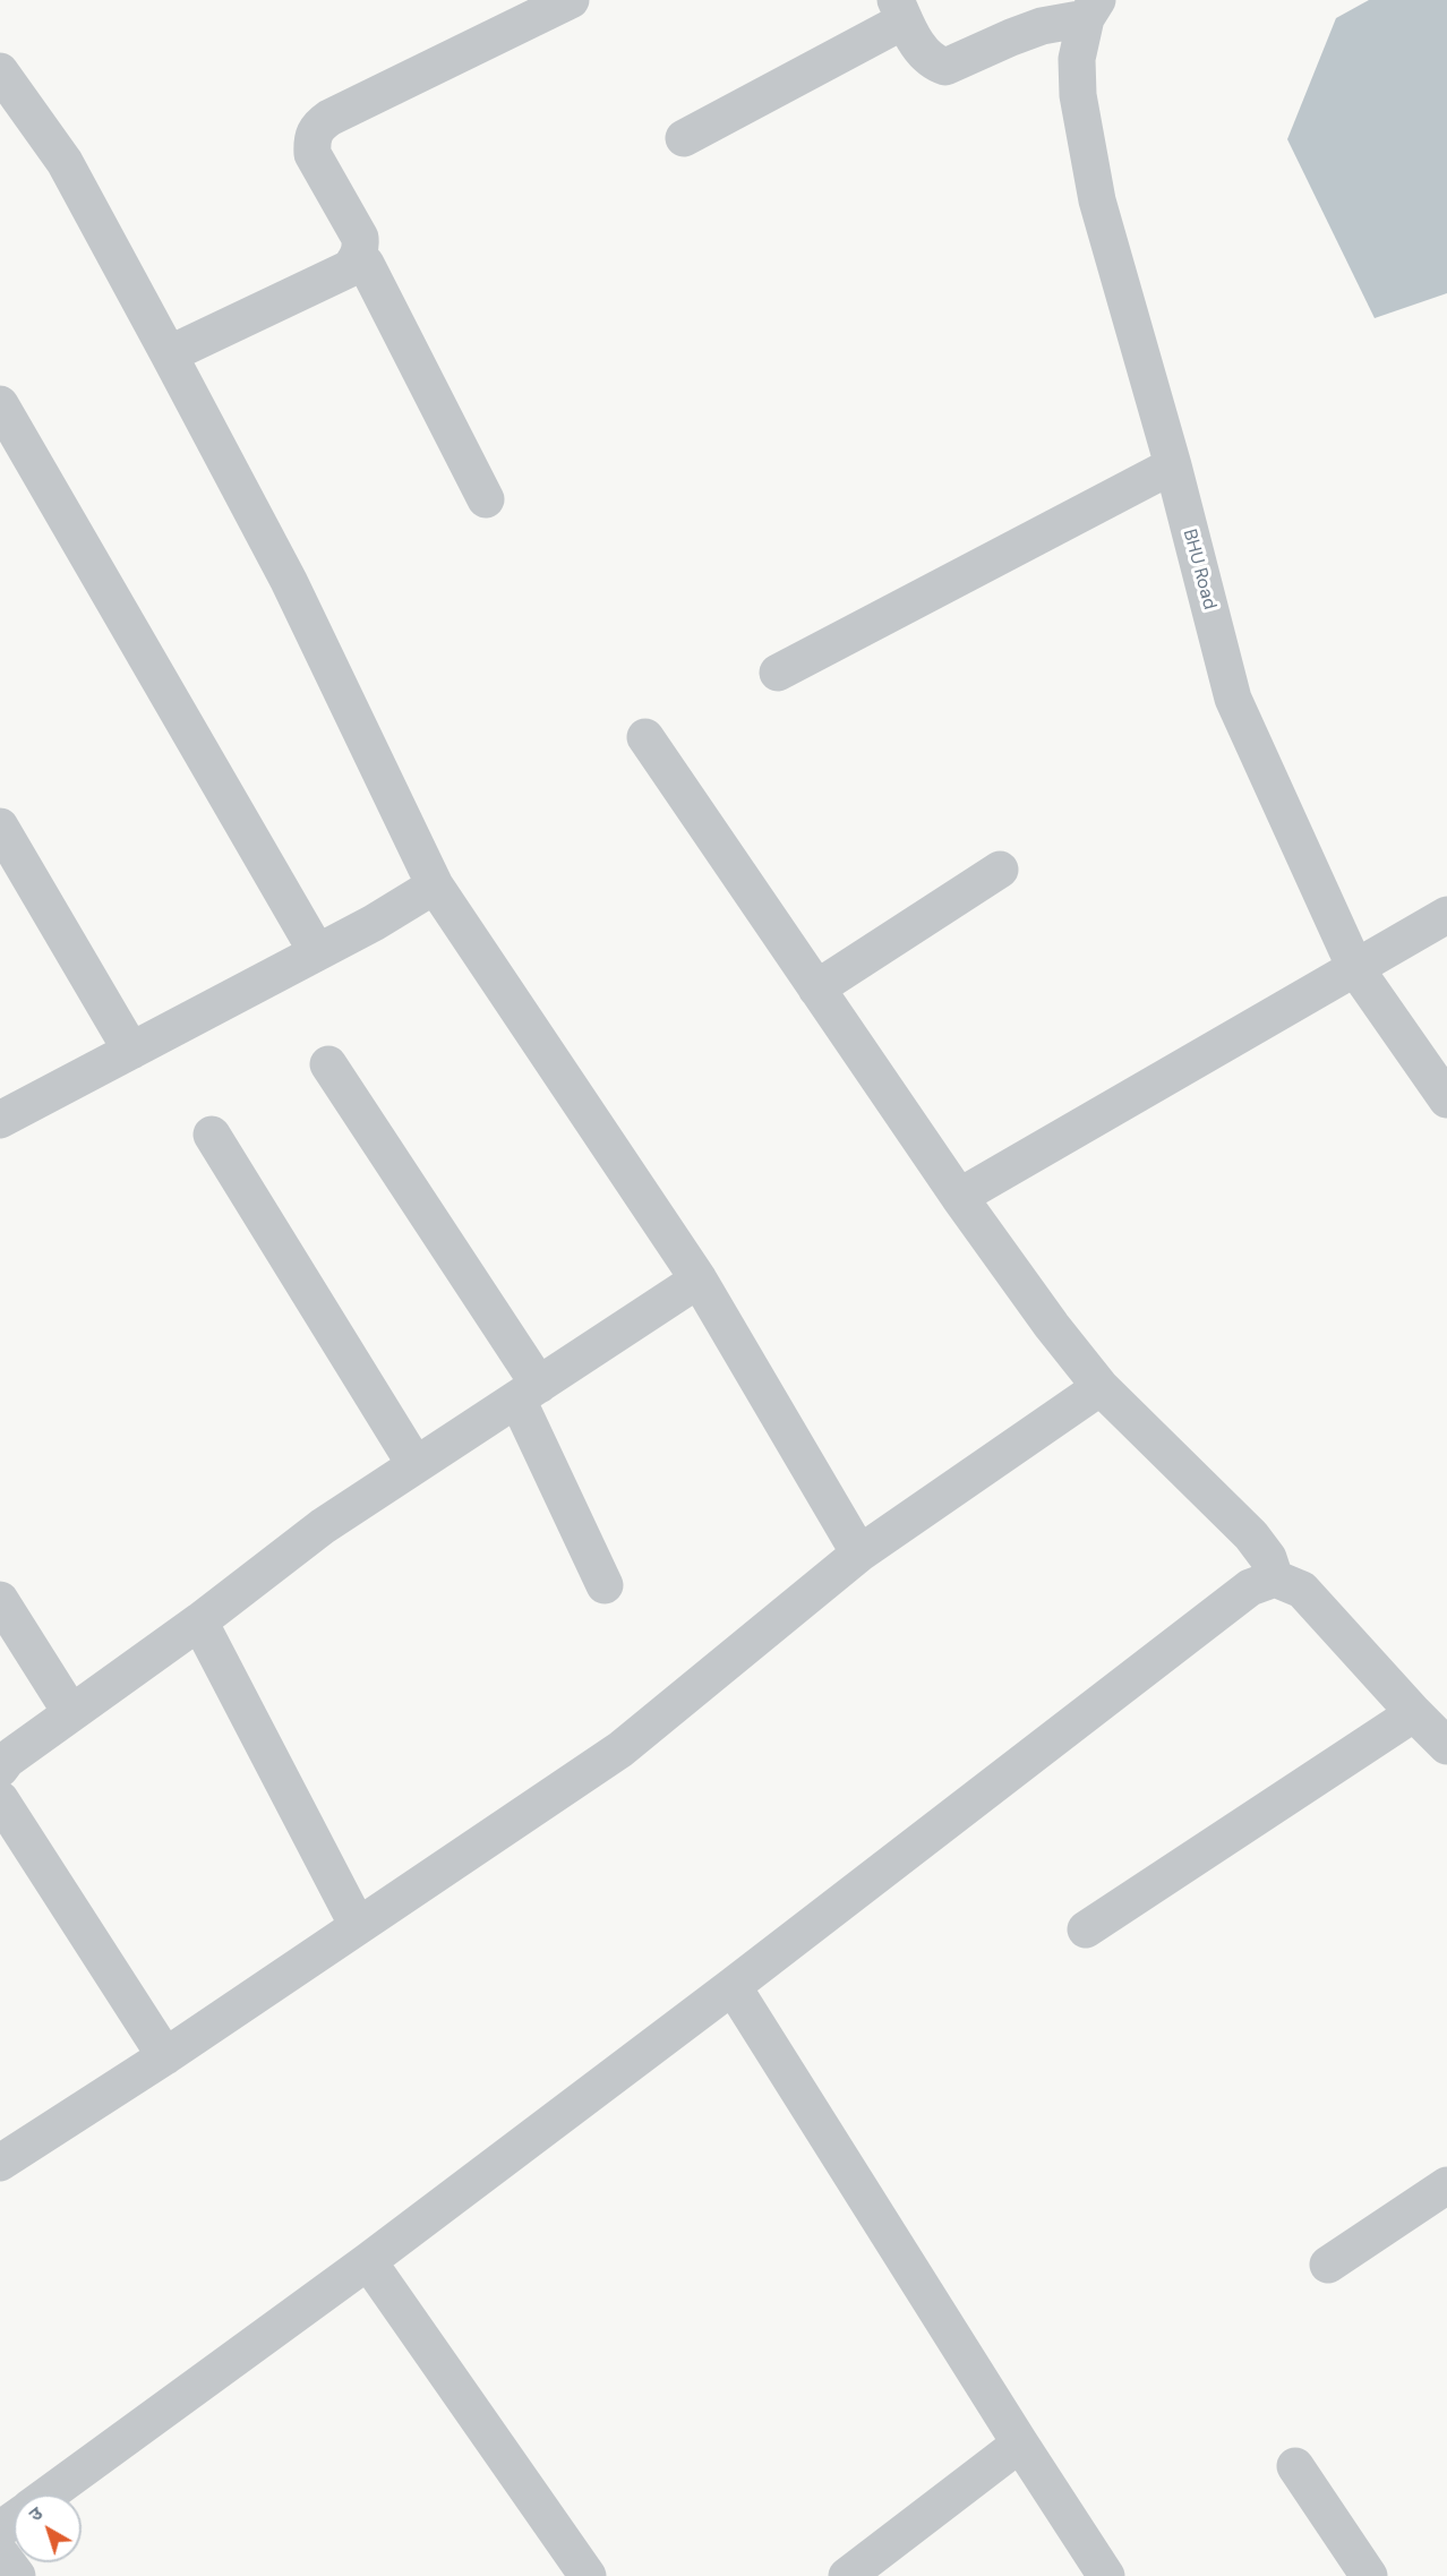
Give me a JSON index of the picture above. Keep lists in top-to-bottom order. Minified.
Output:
{"streets":{"street":["BHU Road"]},"north":"top left"}
